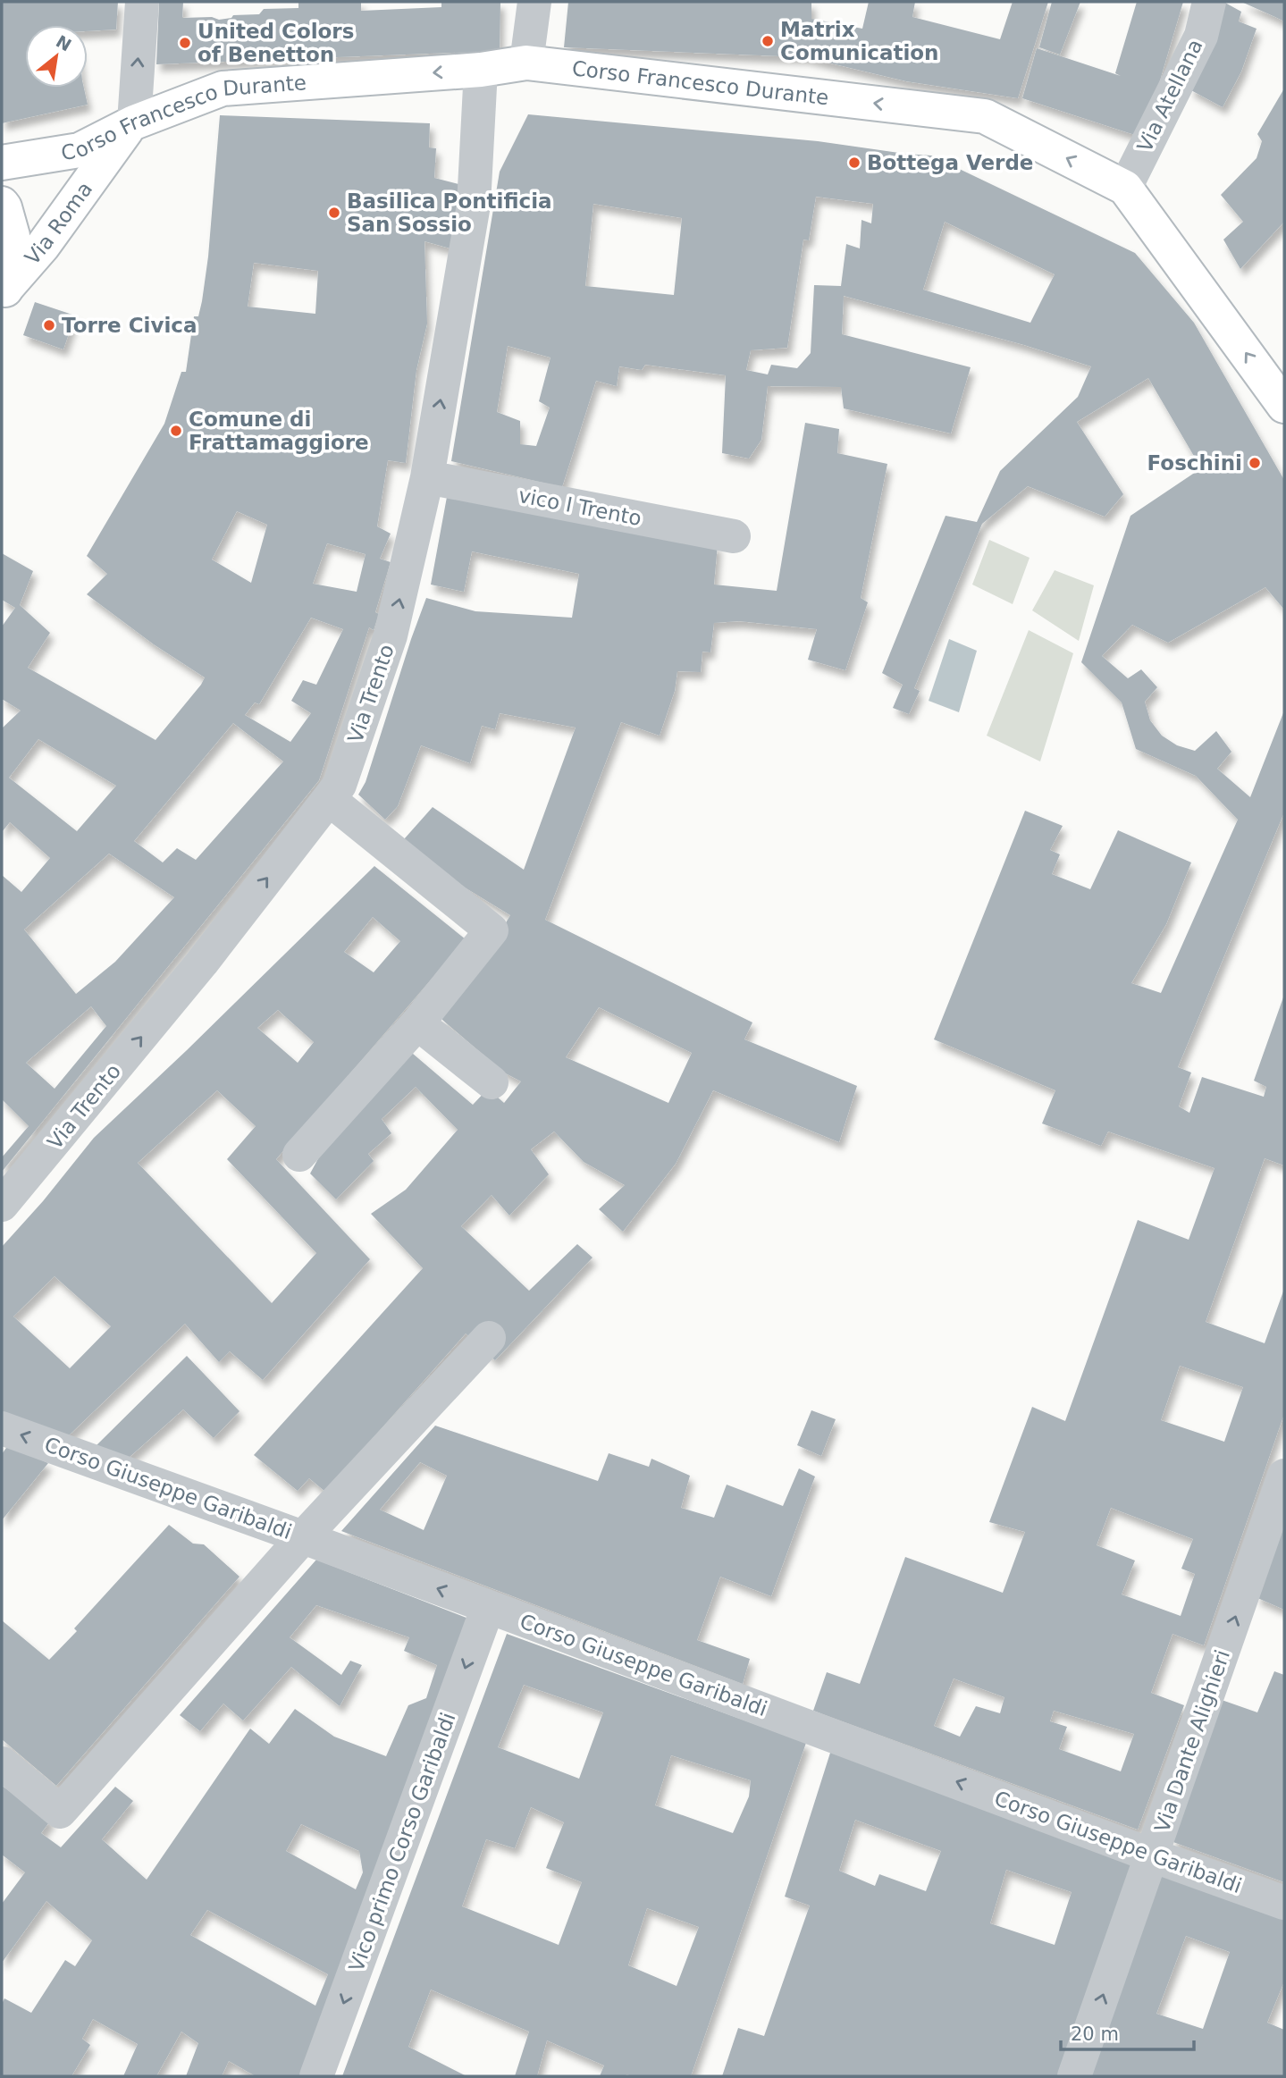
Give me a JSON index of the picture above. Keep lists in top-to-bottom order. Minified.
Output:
{"streets":{"street":["Corso Francesco Durante","Via Atellana","Via Roma","vico I Trento","Via Trento","Corso Giuseppe Garibaldi","Via Dante Alighieri","Vico primo Corso Garibaldi"]},"crossings":[["Corso Francesco Durante","Via Atellana"],["Corso Francesco Durante","Via Roma"],["Corso Francesco Durante","Via Trento"],["vico I Trento","Via Trento"],["Corso Giuseppe Garibaldi","Via Dante Alighieri"],["Corso Giuseppe Garibaldi","Vico primo Corso Garibaldi"]],"one_way":["Corso Francesco Durante","Via Trento","Corso Giuseppe Garibaldi","Via Dante Alighieri","Vico primo Corso Garibaldi"],"places":["Matrix Comunication","United Colors of Benetton","Bottega Verde","Basilica Pontificia San Sossio","Torre Civica","Comune di Frattamaggiore","Foschini"],"scale_bar":"20 m","north":"top right"}
